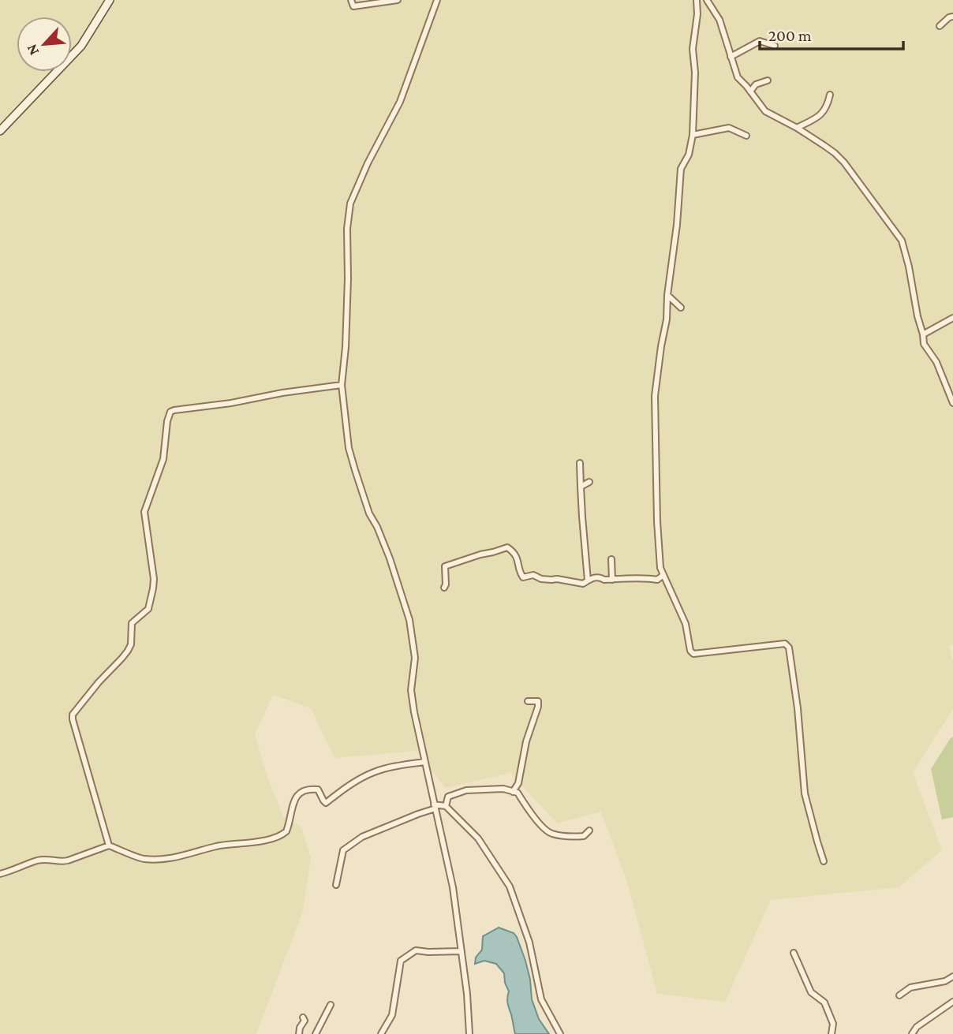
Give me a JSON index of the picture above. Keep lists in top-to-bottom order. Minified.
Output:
{"scale_bar":"200 m","north":"bottom left"}
